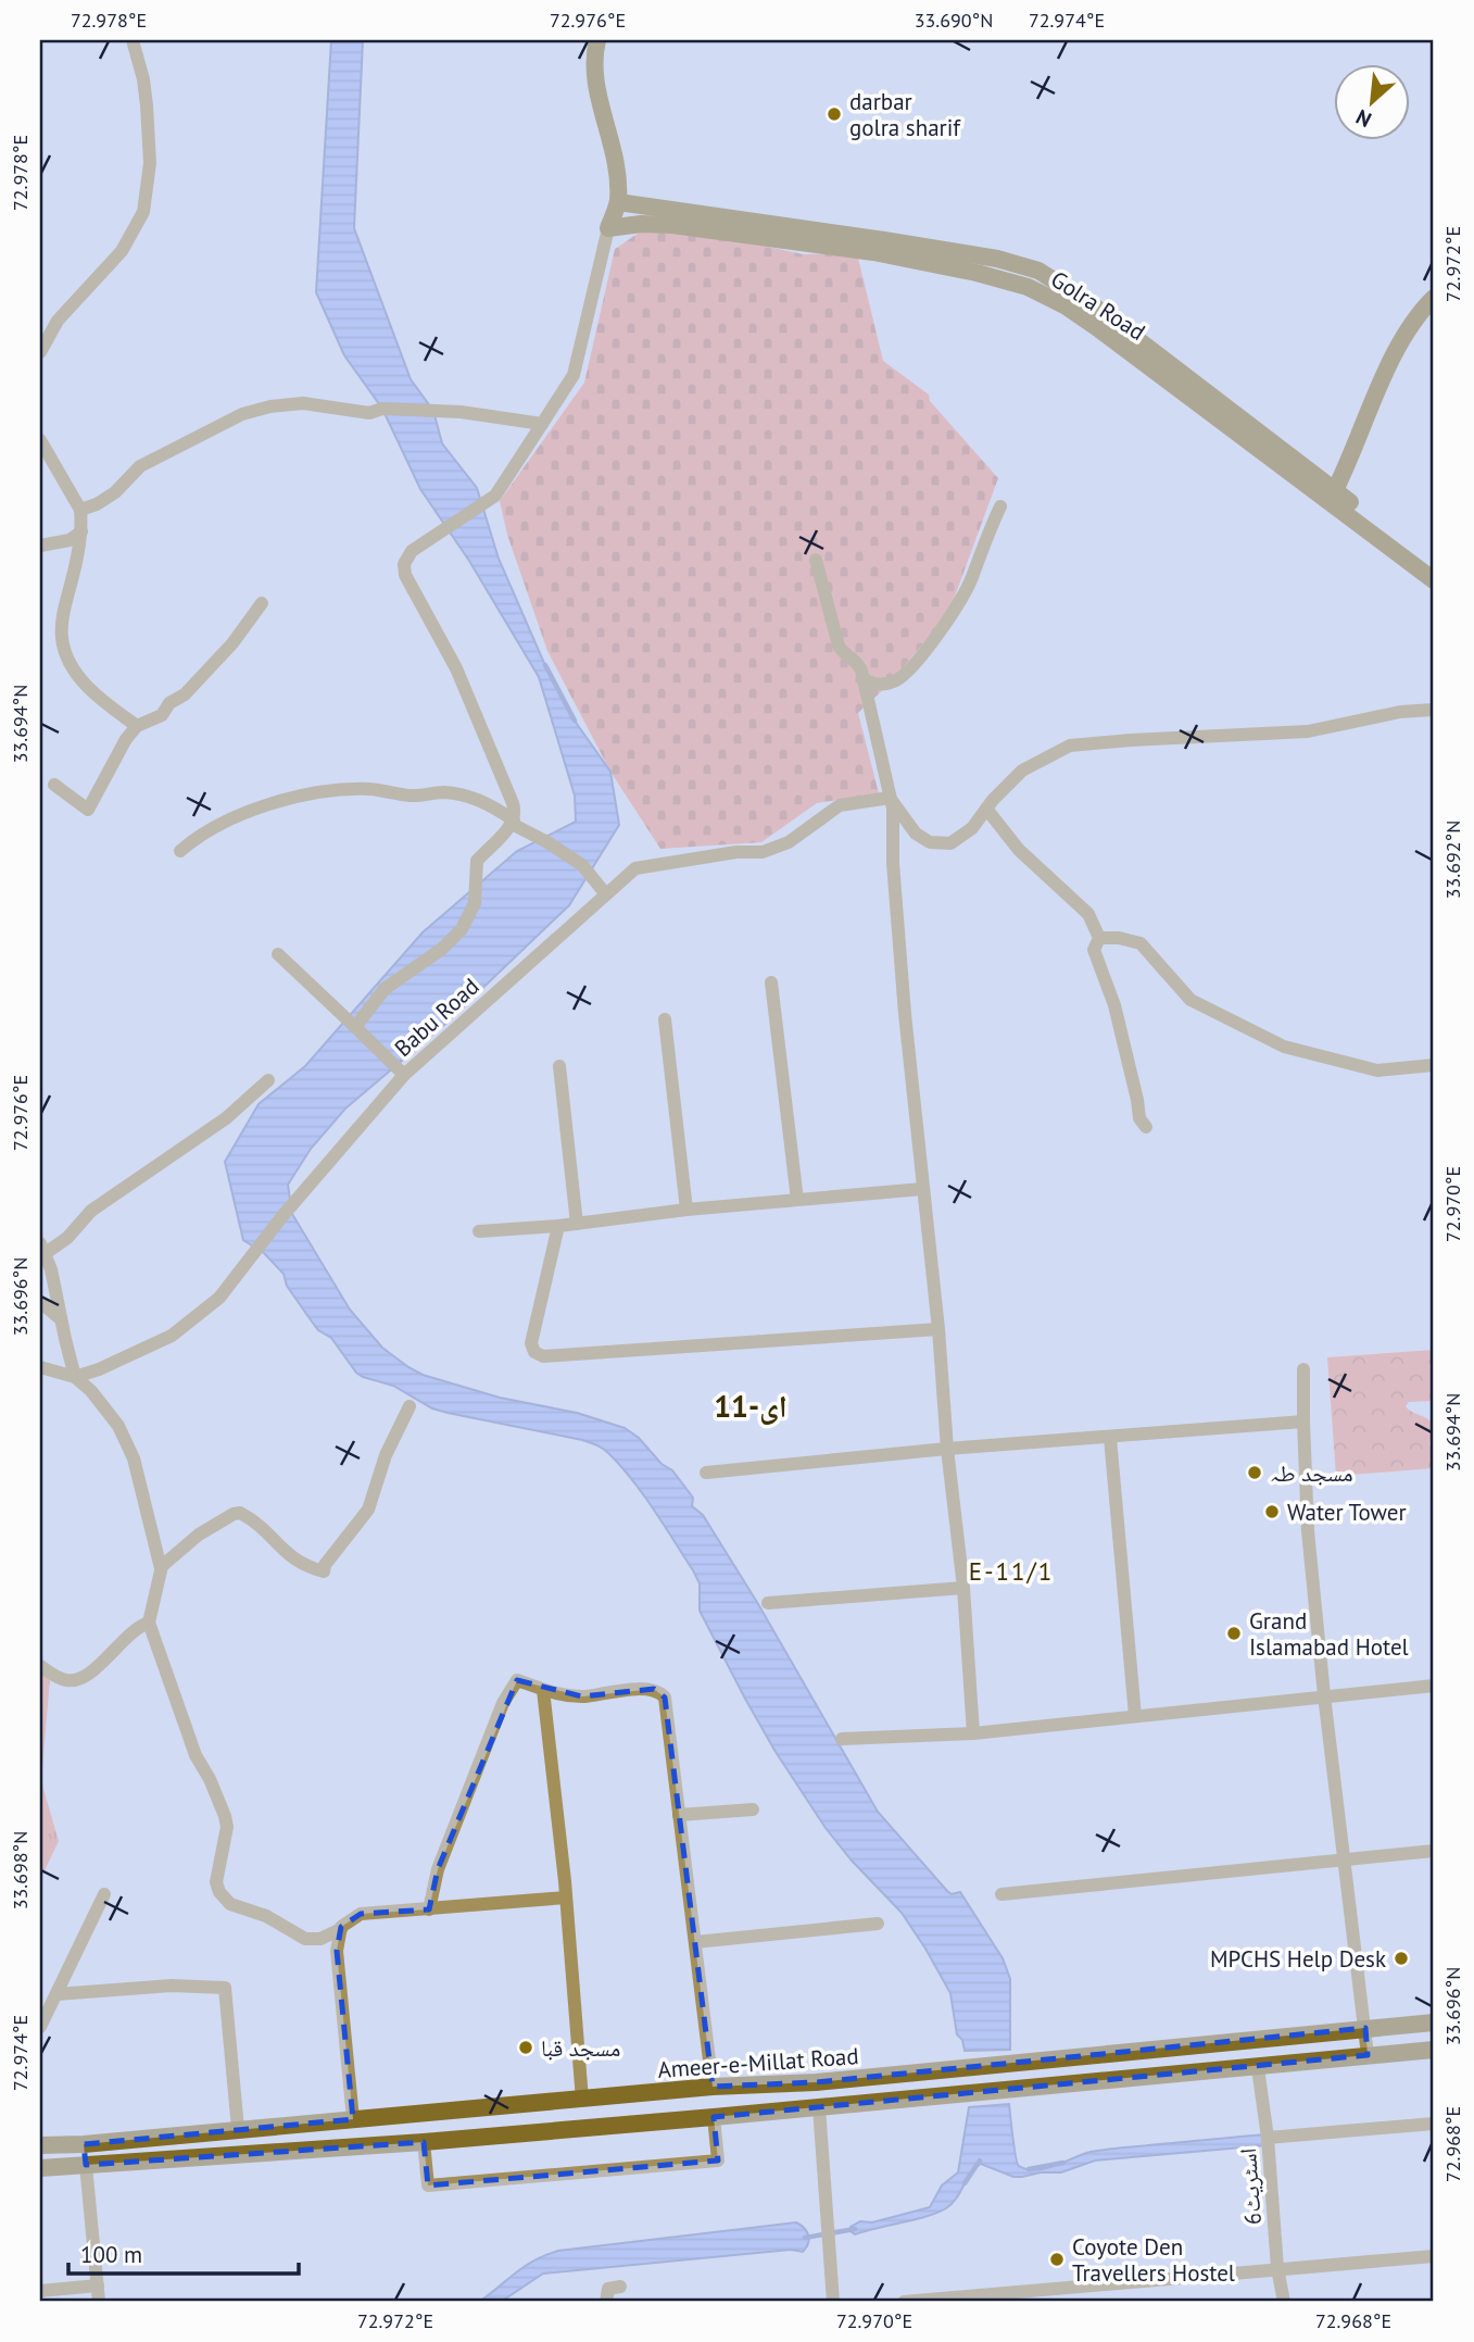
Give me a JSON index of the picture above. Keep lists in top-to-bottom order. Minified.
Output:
{"streets":{"main road":["Golra Road","Ameer-e-Millat Road"],"street":["Babu Road","اسٹریٹ6"]},"crossings":[["Ameer-e-Millat Road","اسٹریٹ6"]],"districts":["ای-11","E-11/1"],"places":["darbar golra sharif","مسجد طہ","Water Tower","Grand Islamabad Hotel","MPCHS Help Desk","مسجد قبا","Coyote Den Travellers Hostel"],"scale_bar":"100 m","north":"bottom left","coordinates":["72.978°E","72.976°E","33.690°N","72.974°E","72.972°E","33.694°N","33.692°N","72.970°E","33.696°N","33.698°N","72.968°E"]}
